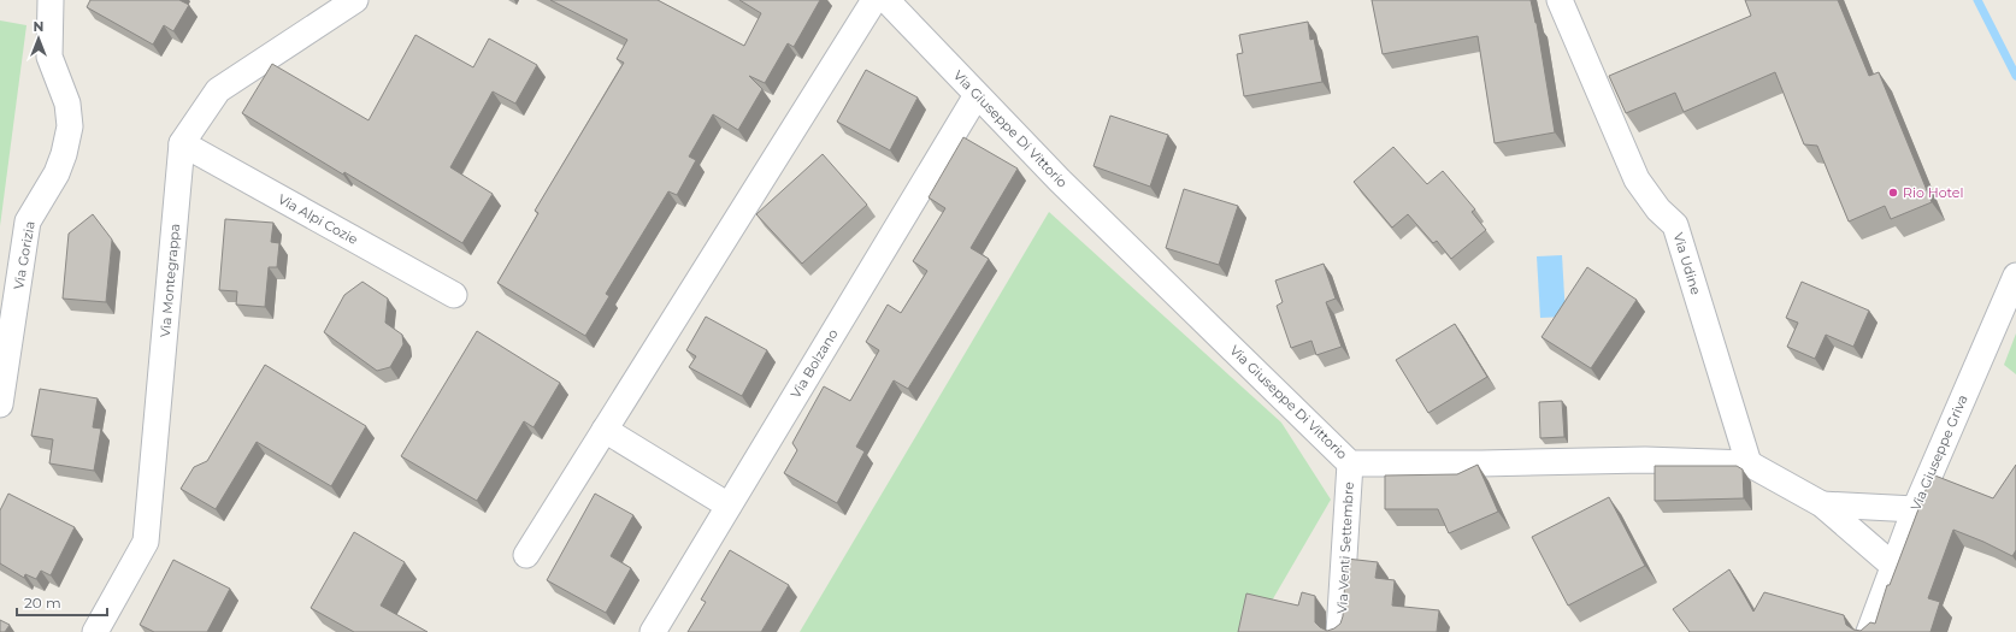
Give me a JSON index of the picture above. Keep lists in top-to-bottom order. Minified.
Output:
{"streets":{"street":["Via Giuseppe Di Vittorio","Via Alpi Cozie","Via Gorizia","Via Udine","Via Montegrappa","Via Bolzano","Via Giuseppe Griva","Via Venti Settembre"]},"crossings":[["Via Giuseppe Di Vittorio","Via Udine"],["Via Giuseppe Di Vittorio","Via Bolzano"],["Via Giuseppe Di Vittorio","Via Giuseppe Griva"],["Via Giuseppe Di Vittorio","Via Venti Settembre"],["Via Alpi Cozie","Via Montegrappa"]],"places":["Rio Hotel"],"scale_bar":"20 m","north":"top"}
